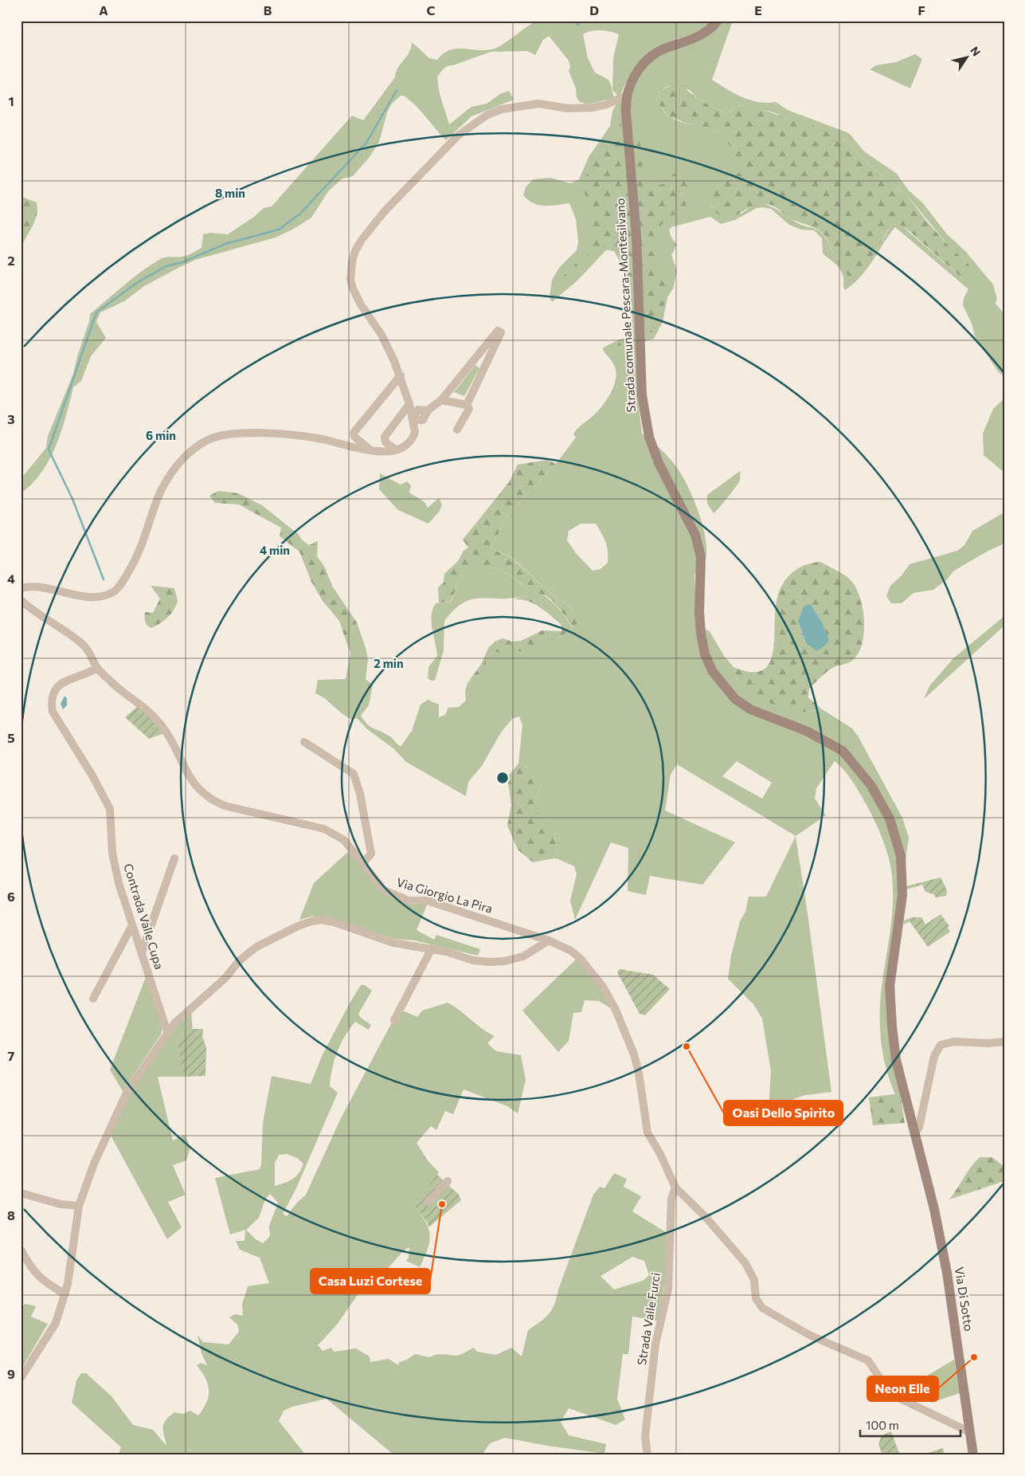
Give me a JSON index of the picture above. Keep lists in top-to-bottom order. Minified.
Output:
{"streets":{"street":["Strada comunale Pescara-Montesilvano","Via Giorgio La Pira","Contrada Valle Cupa","Via Di Sotto","Strada Valle Furci"]},"crossings":[["Strada comunale Pescara-Montesilvano","Via Di Sotto"],["Via Giorgio La Pira","Contrada Valle Cupa"],["Via Giorgio La Pira","Strada Valle Furci"]],"places":["Oasi Dello Spirito","Casa Luzi Cortese","Neon Elle"],"scale_bar":"100 m","north":"top right","grid":{"columns":["A","B","C","D","E","F"],"rows":["1","2","3","4","5","6","7","8","9"]},"rings":["8 min","6 min","4 min","2 min"]}
